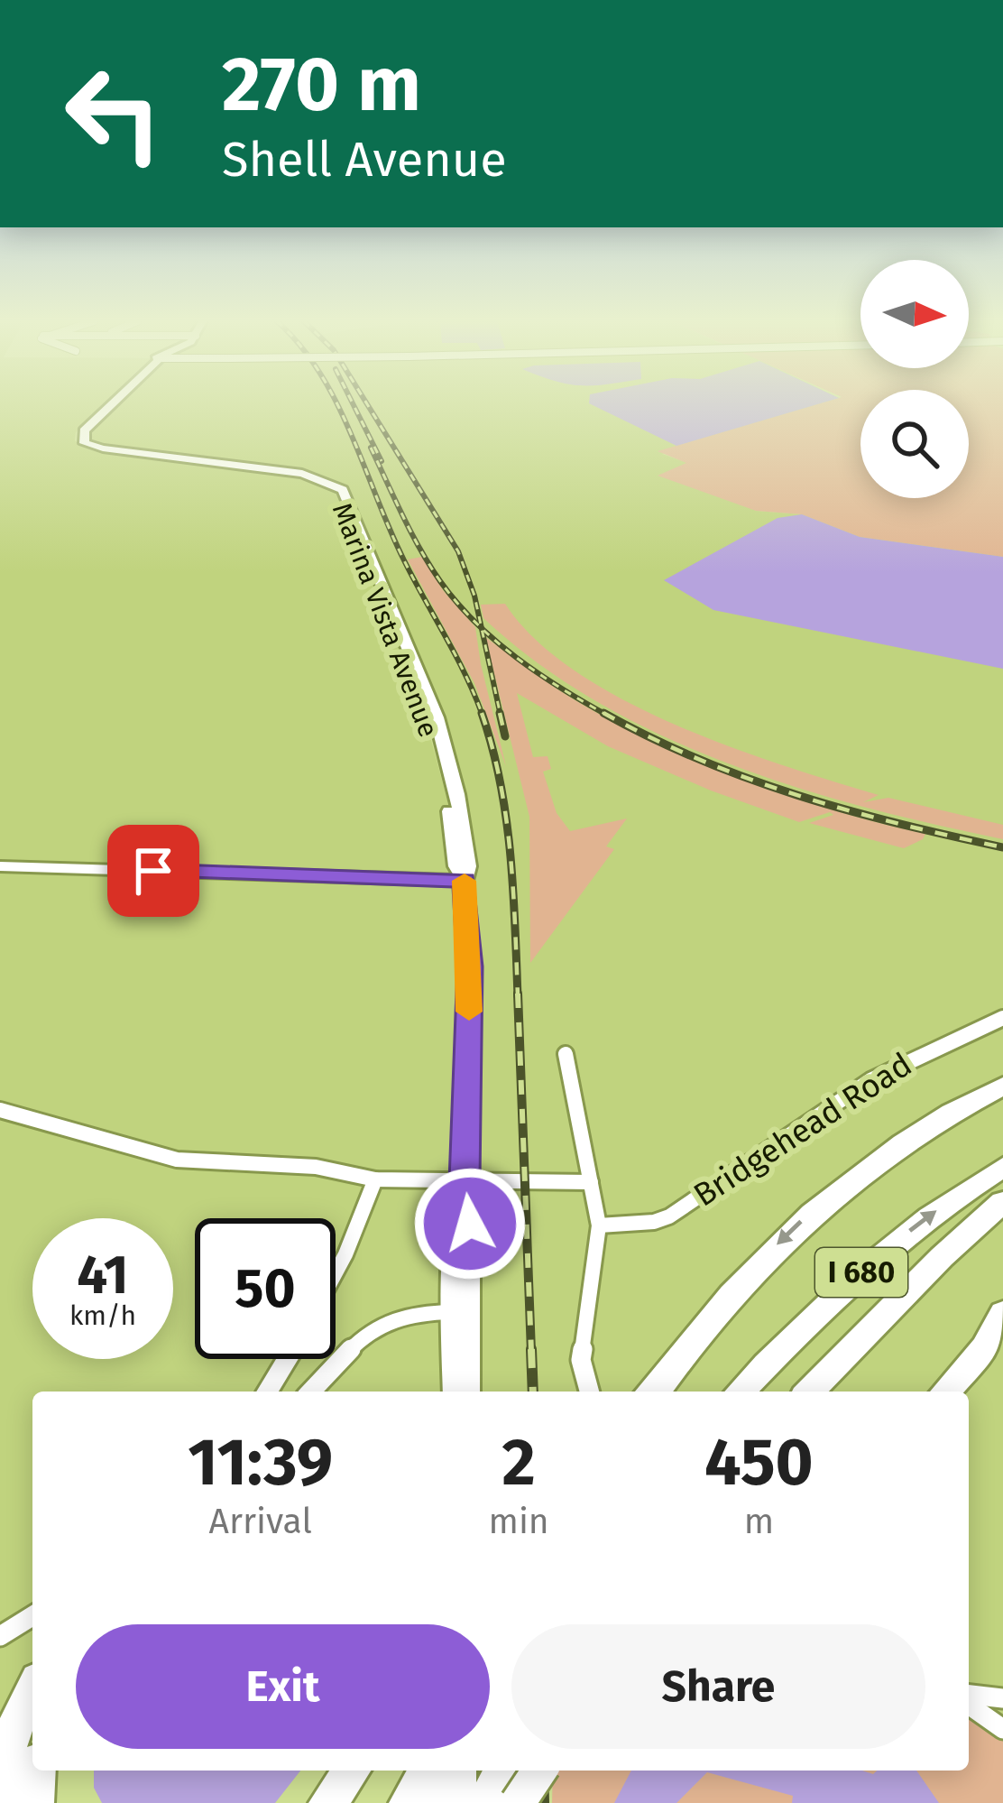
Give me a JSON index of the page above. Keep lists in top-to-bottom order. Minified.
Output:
{"streets":{"highway":["I 680"],"main road":["Marina Vista Avenue"],"street":["Bridgehead Road"]},"north":"right","page":{"turn":["270 m","Shell Avenue"],"speed":"41 km/h","limit":"50","eta":["11:39","Arrival","2","min","450","m"],"buttons":["Exit","Share"]}}
